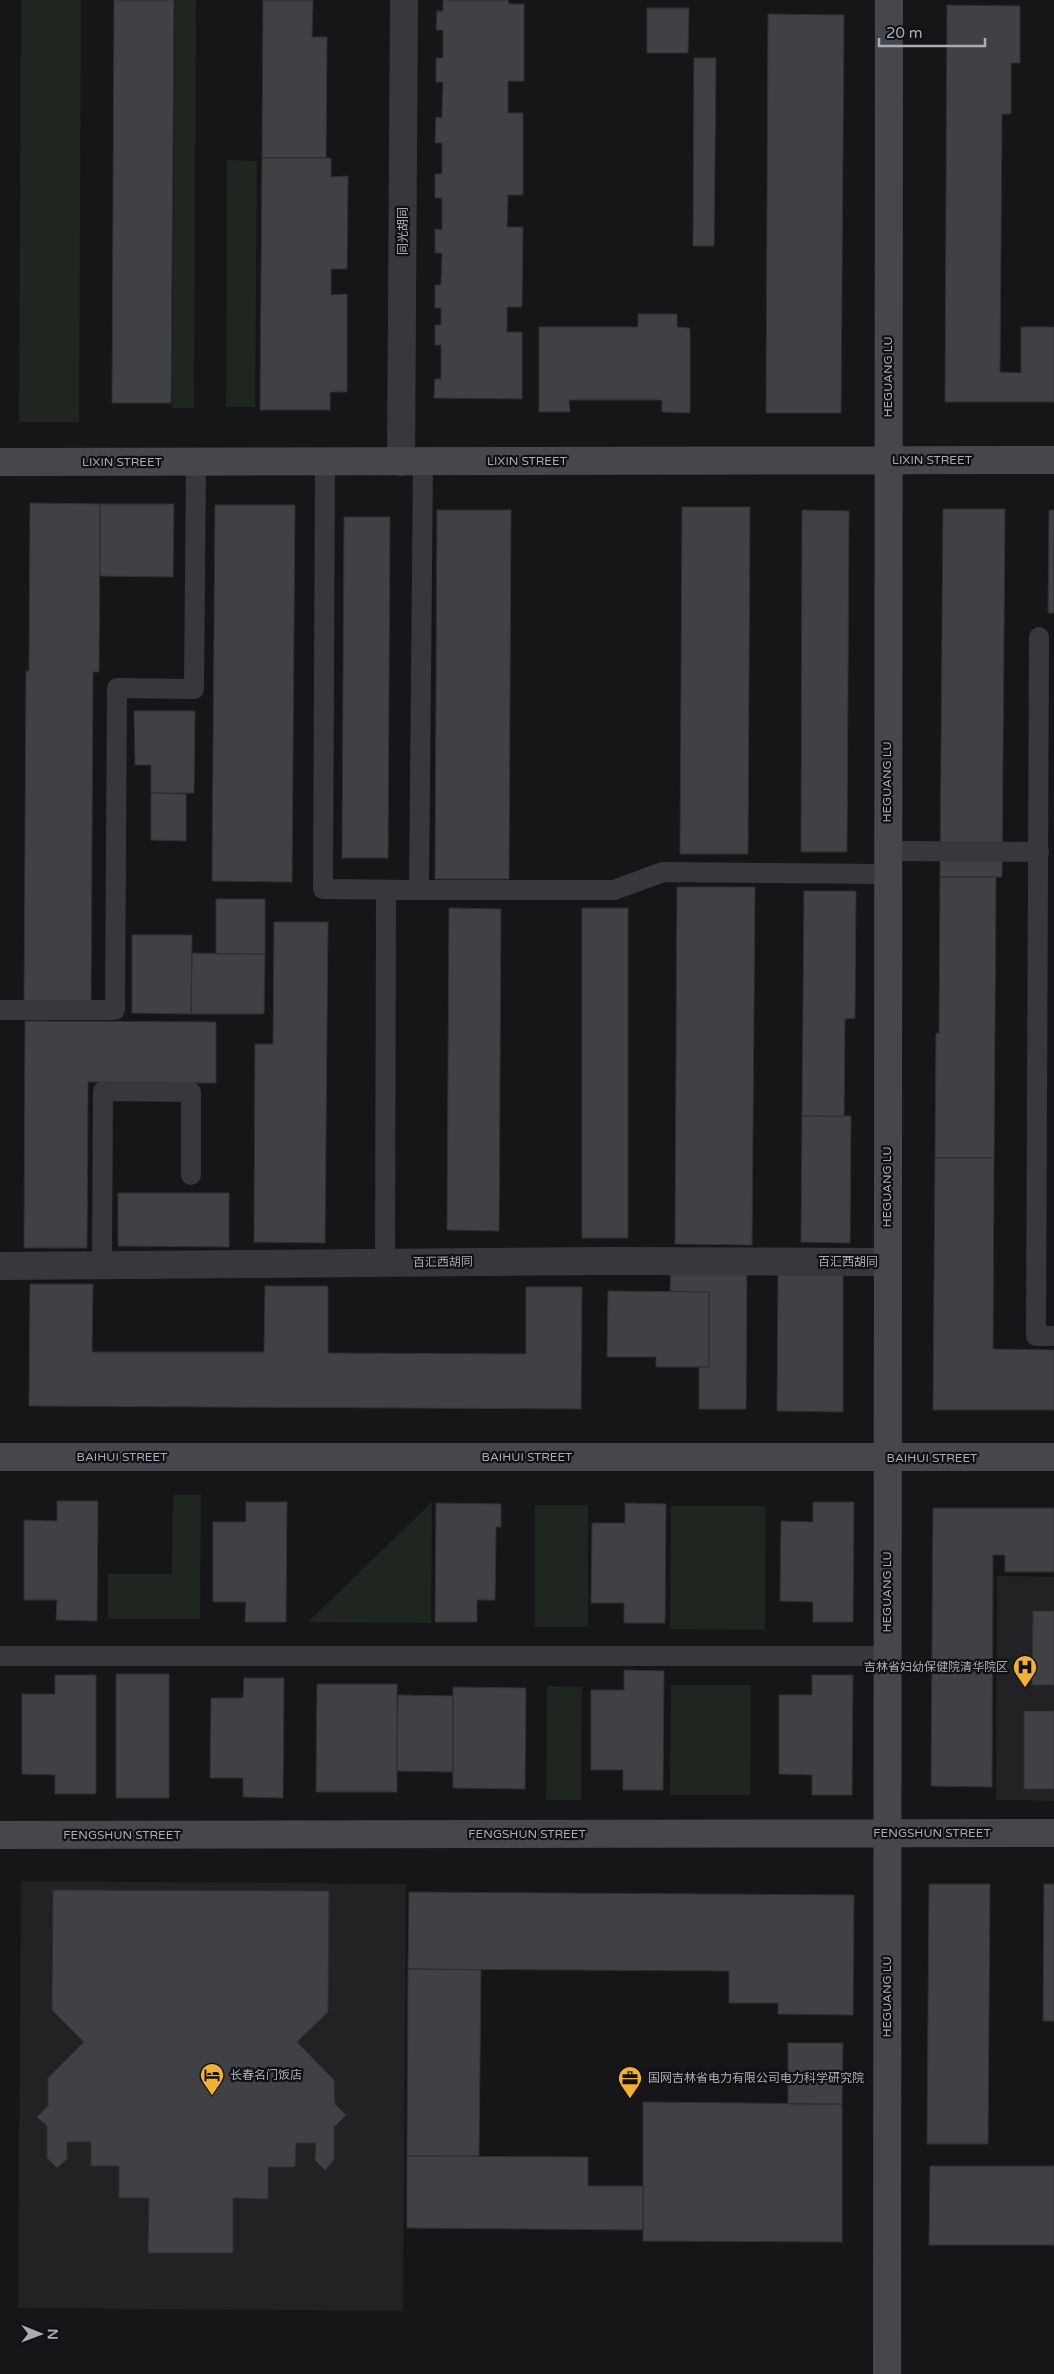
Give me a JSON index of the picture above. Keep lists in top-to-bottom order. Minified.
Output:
{"streets":{"street":["同光胡同","HEGUANG LU","LIXIN STREET","百汇西胡同","BAIHUI STREET","FENGSHUN STREET"]},"crossings":[["同光胡同","LIXIN STREET"],["HEGUANG LU","LIXIN STREET"],["HEGUANG LU","百汇西胡同"],["HEGUANG LU","BAIHUI STREET"],["HEGUANG LU","FENGSHUN STREET"]],"places":{"hospital":["吉林省妇幼保健院清华院区"],"hotel":["长春名门饭店"],"office":["国网吉林省电力有限公司电力科学研究院"]},"scale_bar":"20 m","north":"right"}
